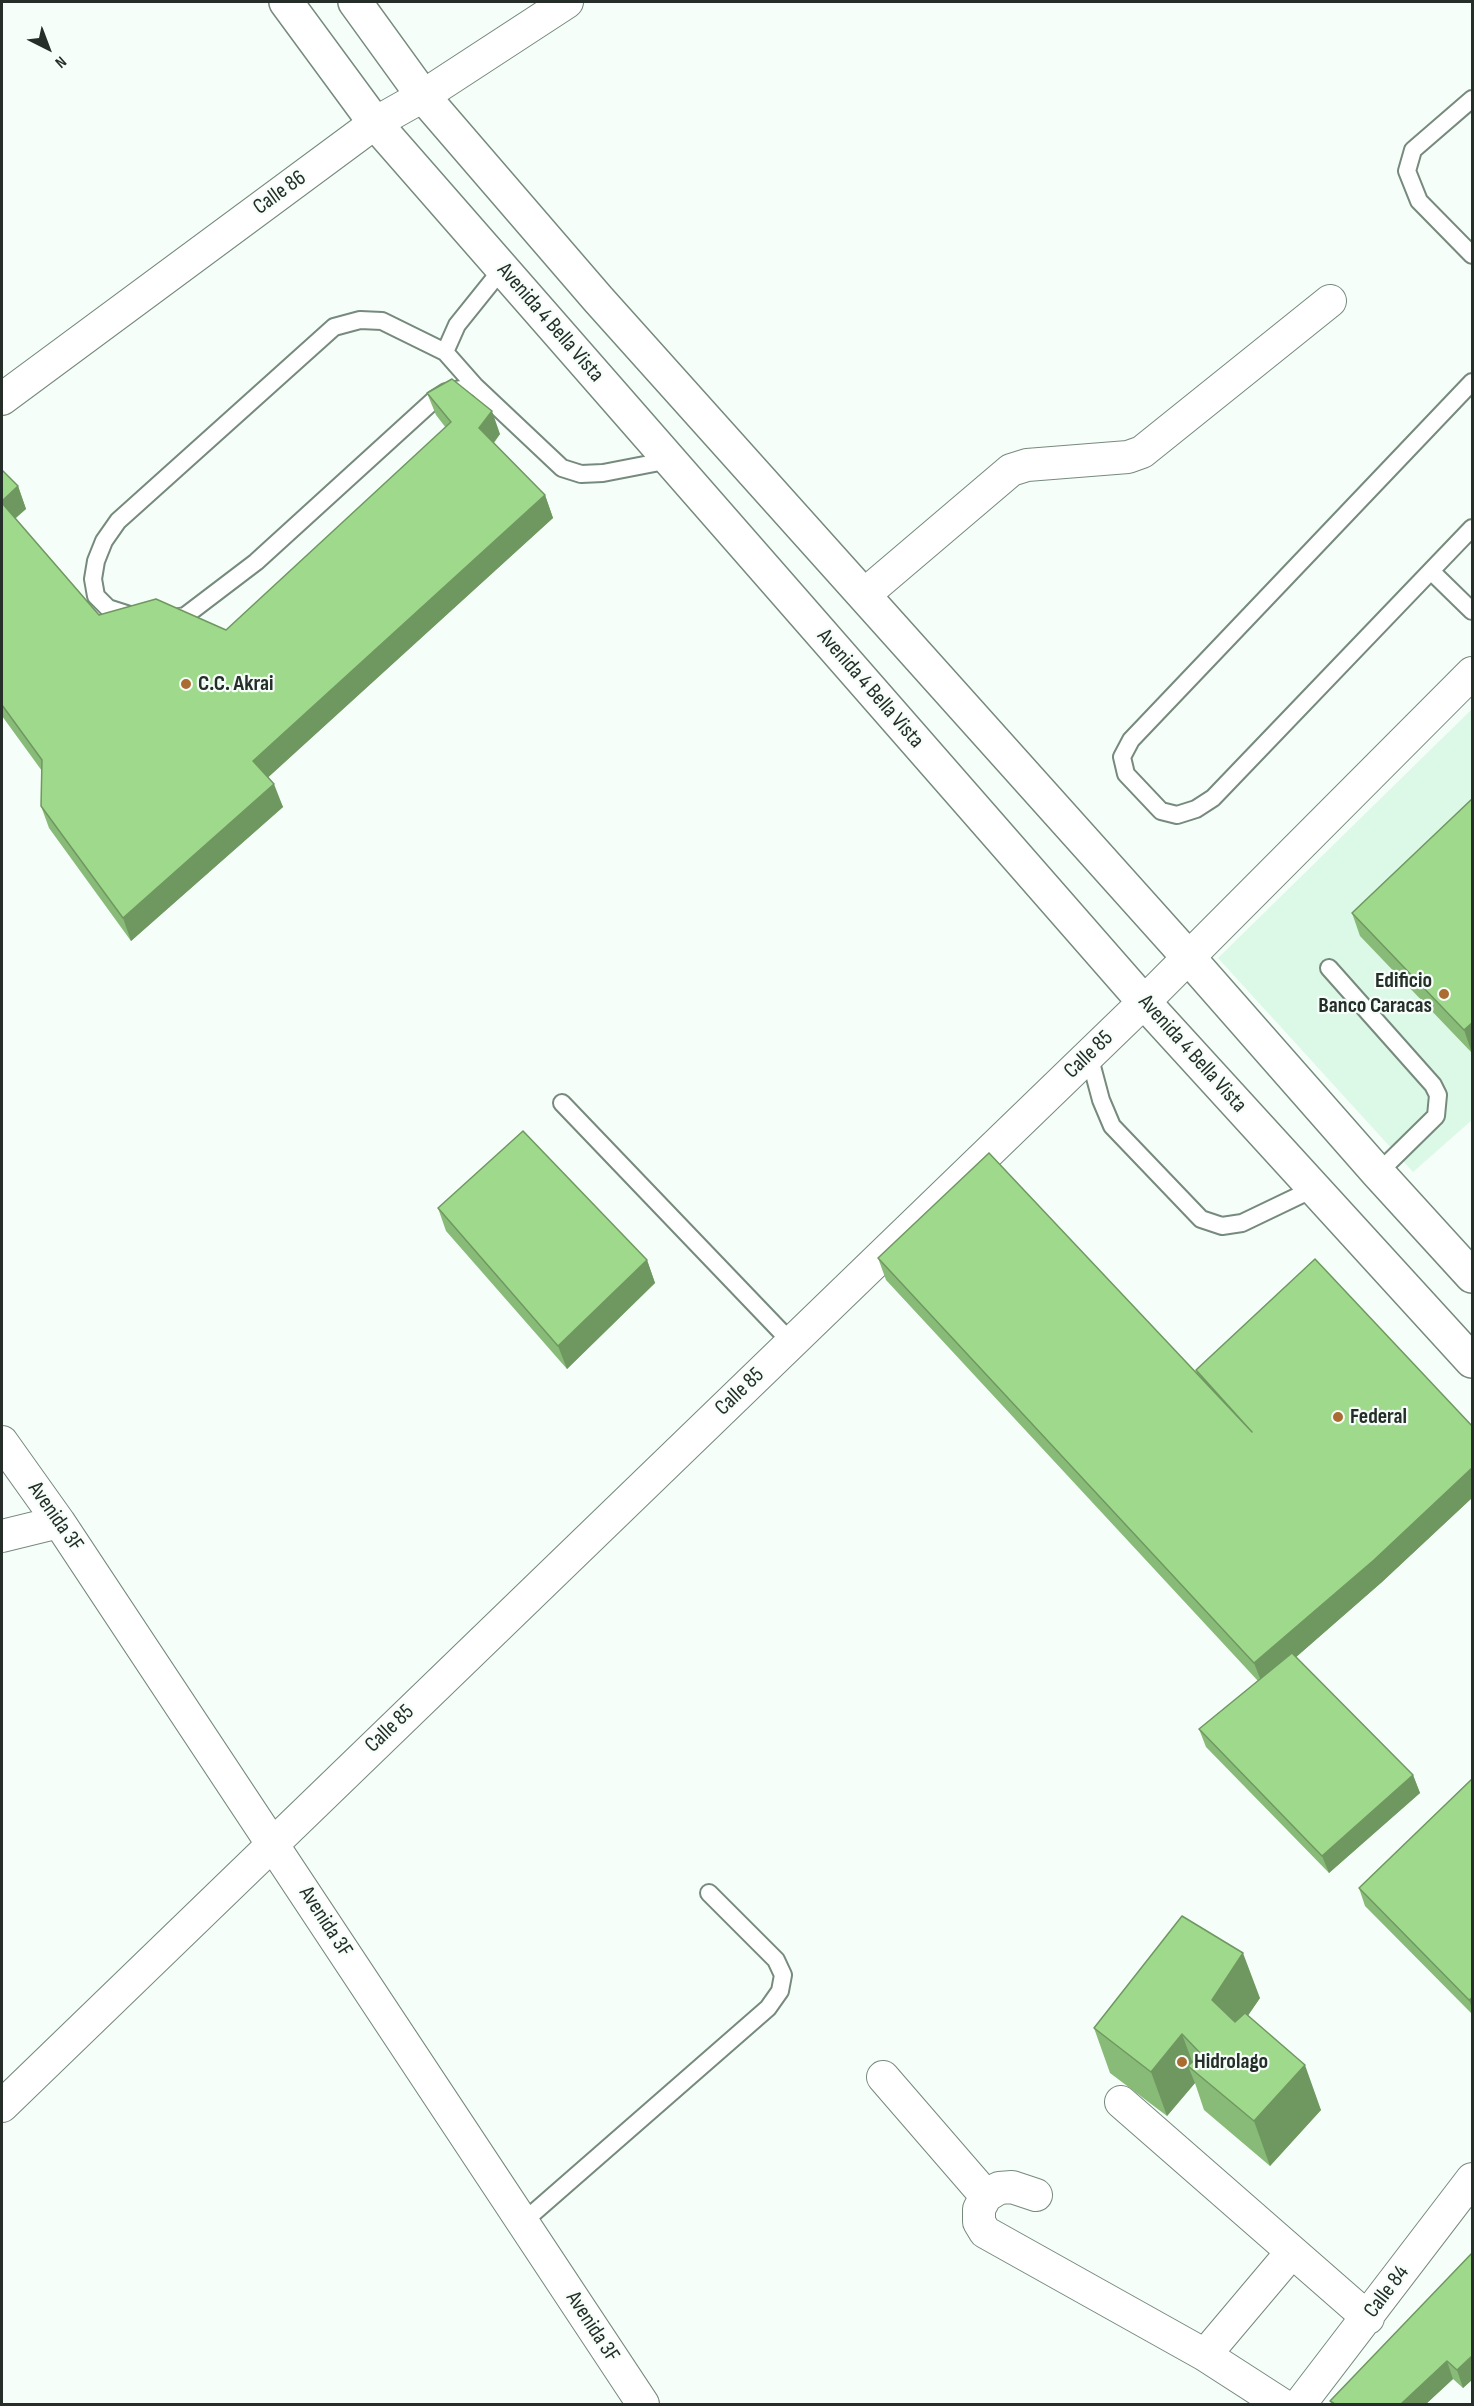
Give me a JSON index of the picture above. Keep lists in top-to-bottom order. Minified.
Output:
{"streets":{"street":["Calle 86","Avenida 4 Bella Vista","Calle 85","Avenida 3F","Calle 84"]},"crossings":[["Calle 86","Avenida 4 Bella Vista"],["Avenida 4 Bella Vista","Calle 85"],["Calle 85","Avenida 3F"]],"places":["C.C. Akrai","Edificio Banco Caracas","Federal","Hidrolago"],"north":"bottom right"}
